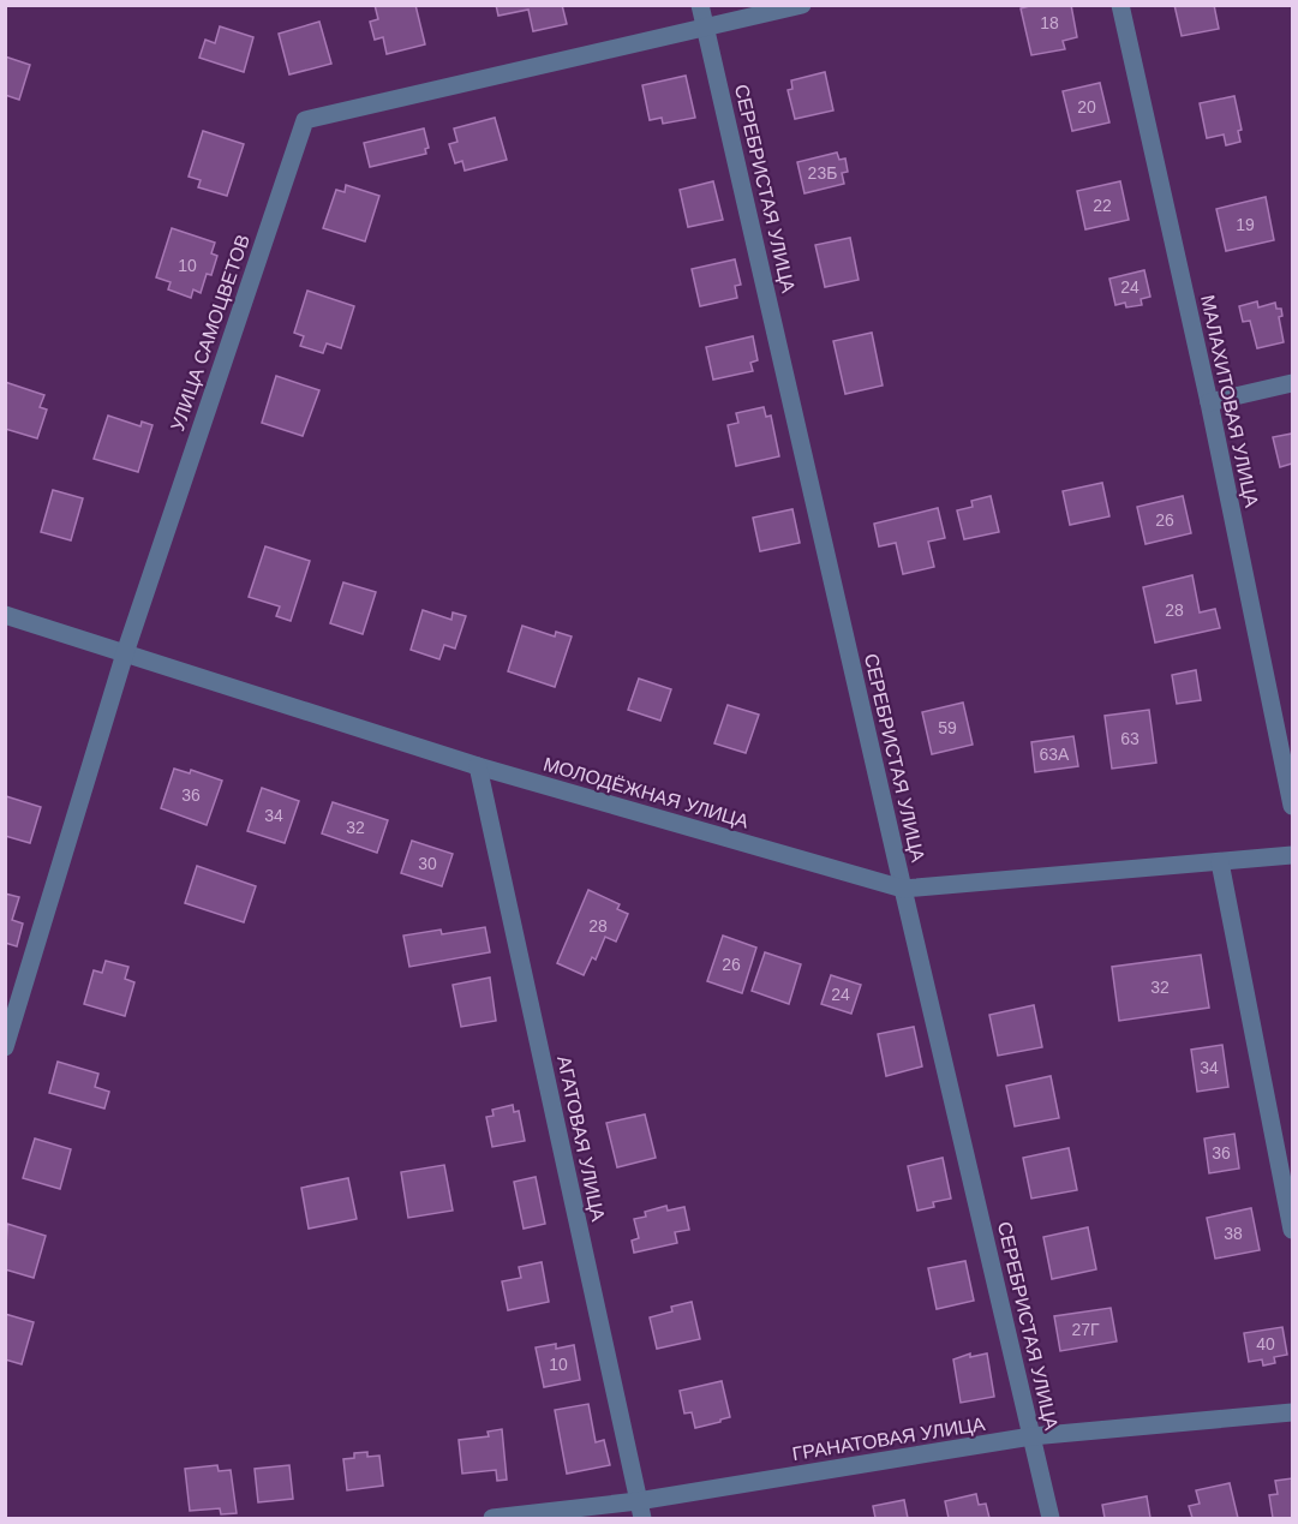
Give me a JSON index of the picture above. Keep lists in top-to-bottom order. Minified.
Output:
{"streets":{"street":["СЕРЕБРИСТАЯ УЛИЦА","УЛИЦА САМОЦВЕТОВ","МАЛАХИТОВАЯ УЛИЦА","МОЛОДЁЖНАЯ УЛИЦА","АГАТОВАЯ УЛИЦА","ГРАНАТОВАЯ УЛИЦА"]},"crossings":[["СЕРЕБРИСТАЯ УЛИЦА","УЛИЦА САМОЦВЕТОВ"],["СЕРЕБРИСТАЯ УЛИЦА","МОЛОДЁЖНАЯ УЛИЦА"],["СЕРЕБРИСТАЯ УЛИЦА","ГРАНАТОВАЯ УЛИЦА"],["УЛИЦА САМОЦВЕТОВ","МОЛОДЁЖНАЯ УЛИЦА"],["МОЛОДЁЖНАЯ УЛИЦА","АГАТОВАЯ УЛИЦА"],["АГАТОВАЯ УЛИЦА","ГРАНАТОВАЯ УЛИЦА"]],"house_numbers":["18","20","23Б","22","19","10","24","26","28","59","63","63А","36","34","32","30","28","26","32","24","34","36","38","27Г","40","10"]}
